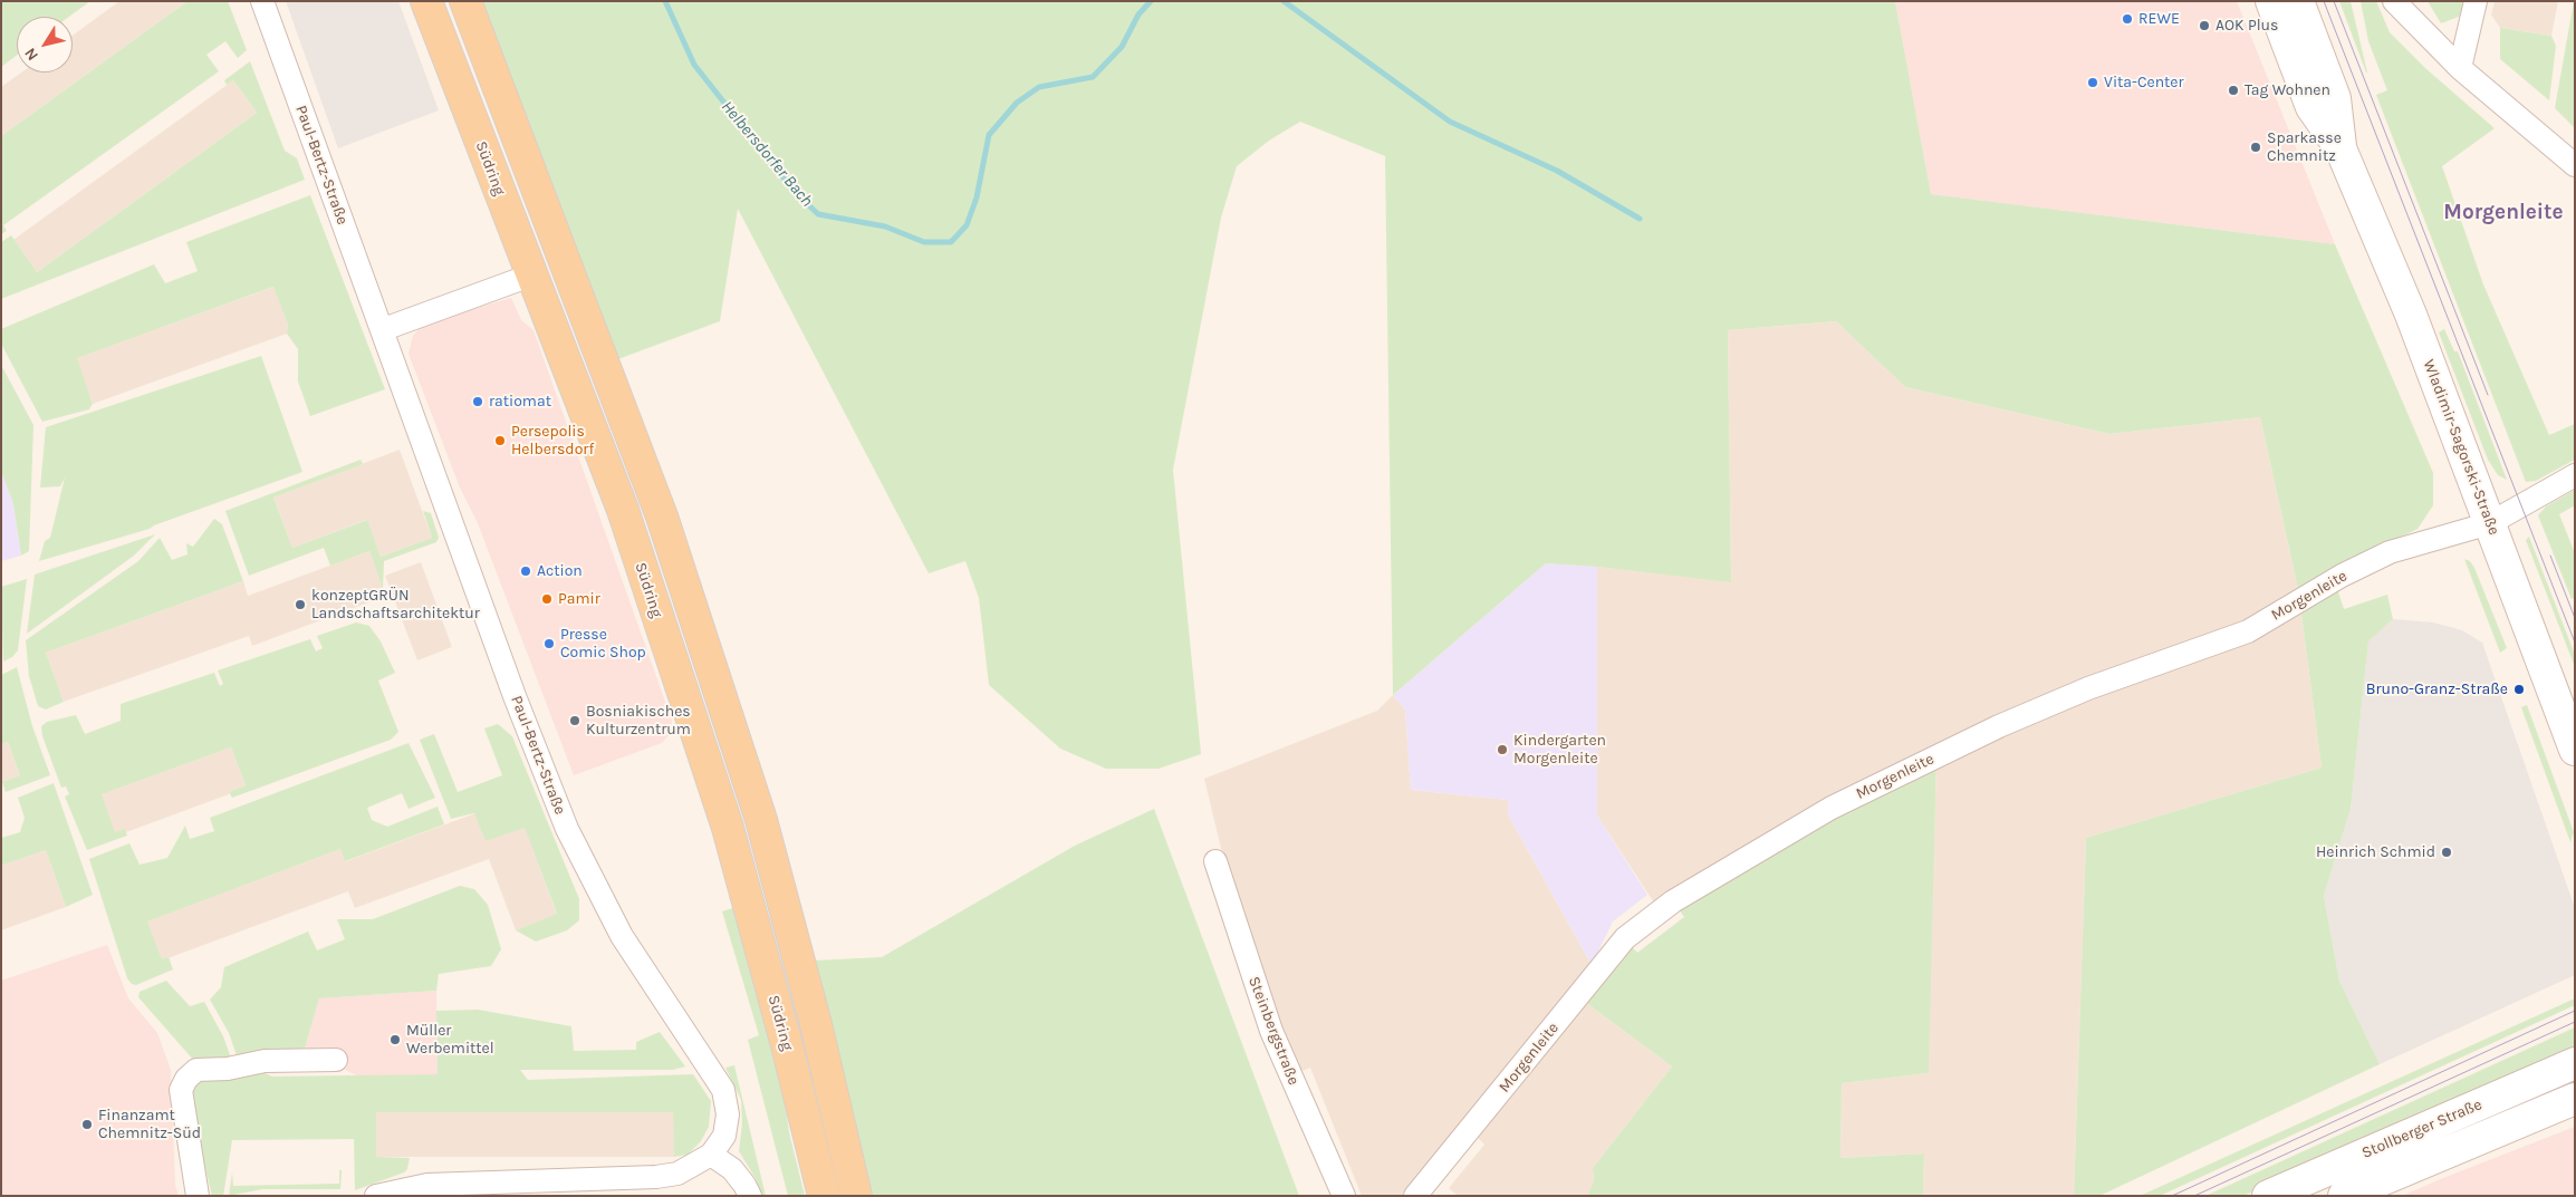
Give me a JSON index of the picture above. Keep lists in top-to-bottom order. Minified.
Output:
{"streets":{"main road":["Südring","Wladimir-Sagorski-Straße","Stollberger Straße"],"street":["Paul-Bertz-Straße","Morgenleite","Steinbergstraße"]},"crossings":[["Wladimir-Sagorski-Straße","Morgenleite"]],"districts":["Morgenleite"],"water":["Helbersdorfer Bach"],"places":["REWE","AOK Plus","Vita-Center","Tag Wohnen","Sparkasse Chemnitz","ratiomat","Persepolis Helbersdorf","Action","Pamir","konzeptGRÜN Landschaftsarchitektur","Presse Comic Shop","Bruno-Granz-Straße","Bosniakisches Kulturzentrum","Kindergarten Morgenleite","Heinrich Schmid","Müller Werbemittel","Finanzamt Chemnitz-Süd"],"north":"bottom left"}
